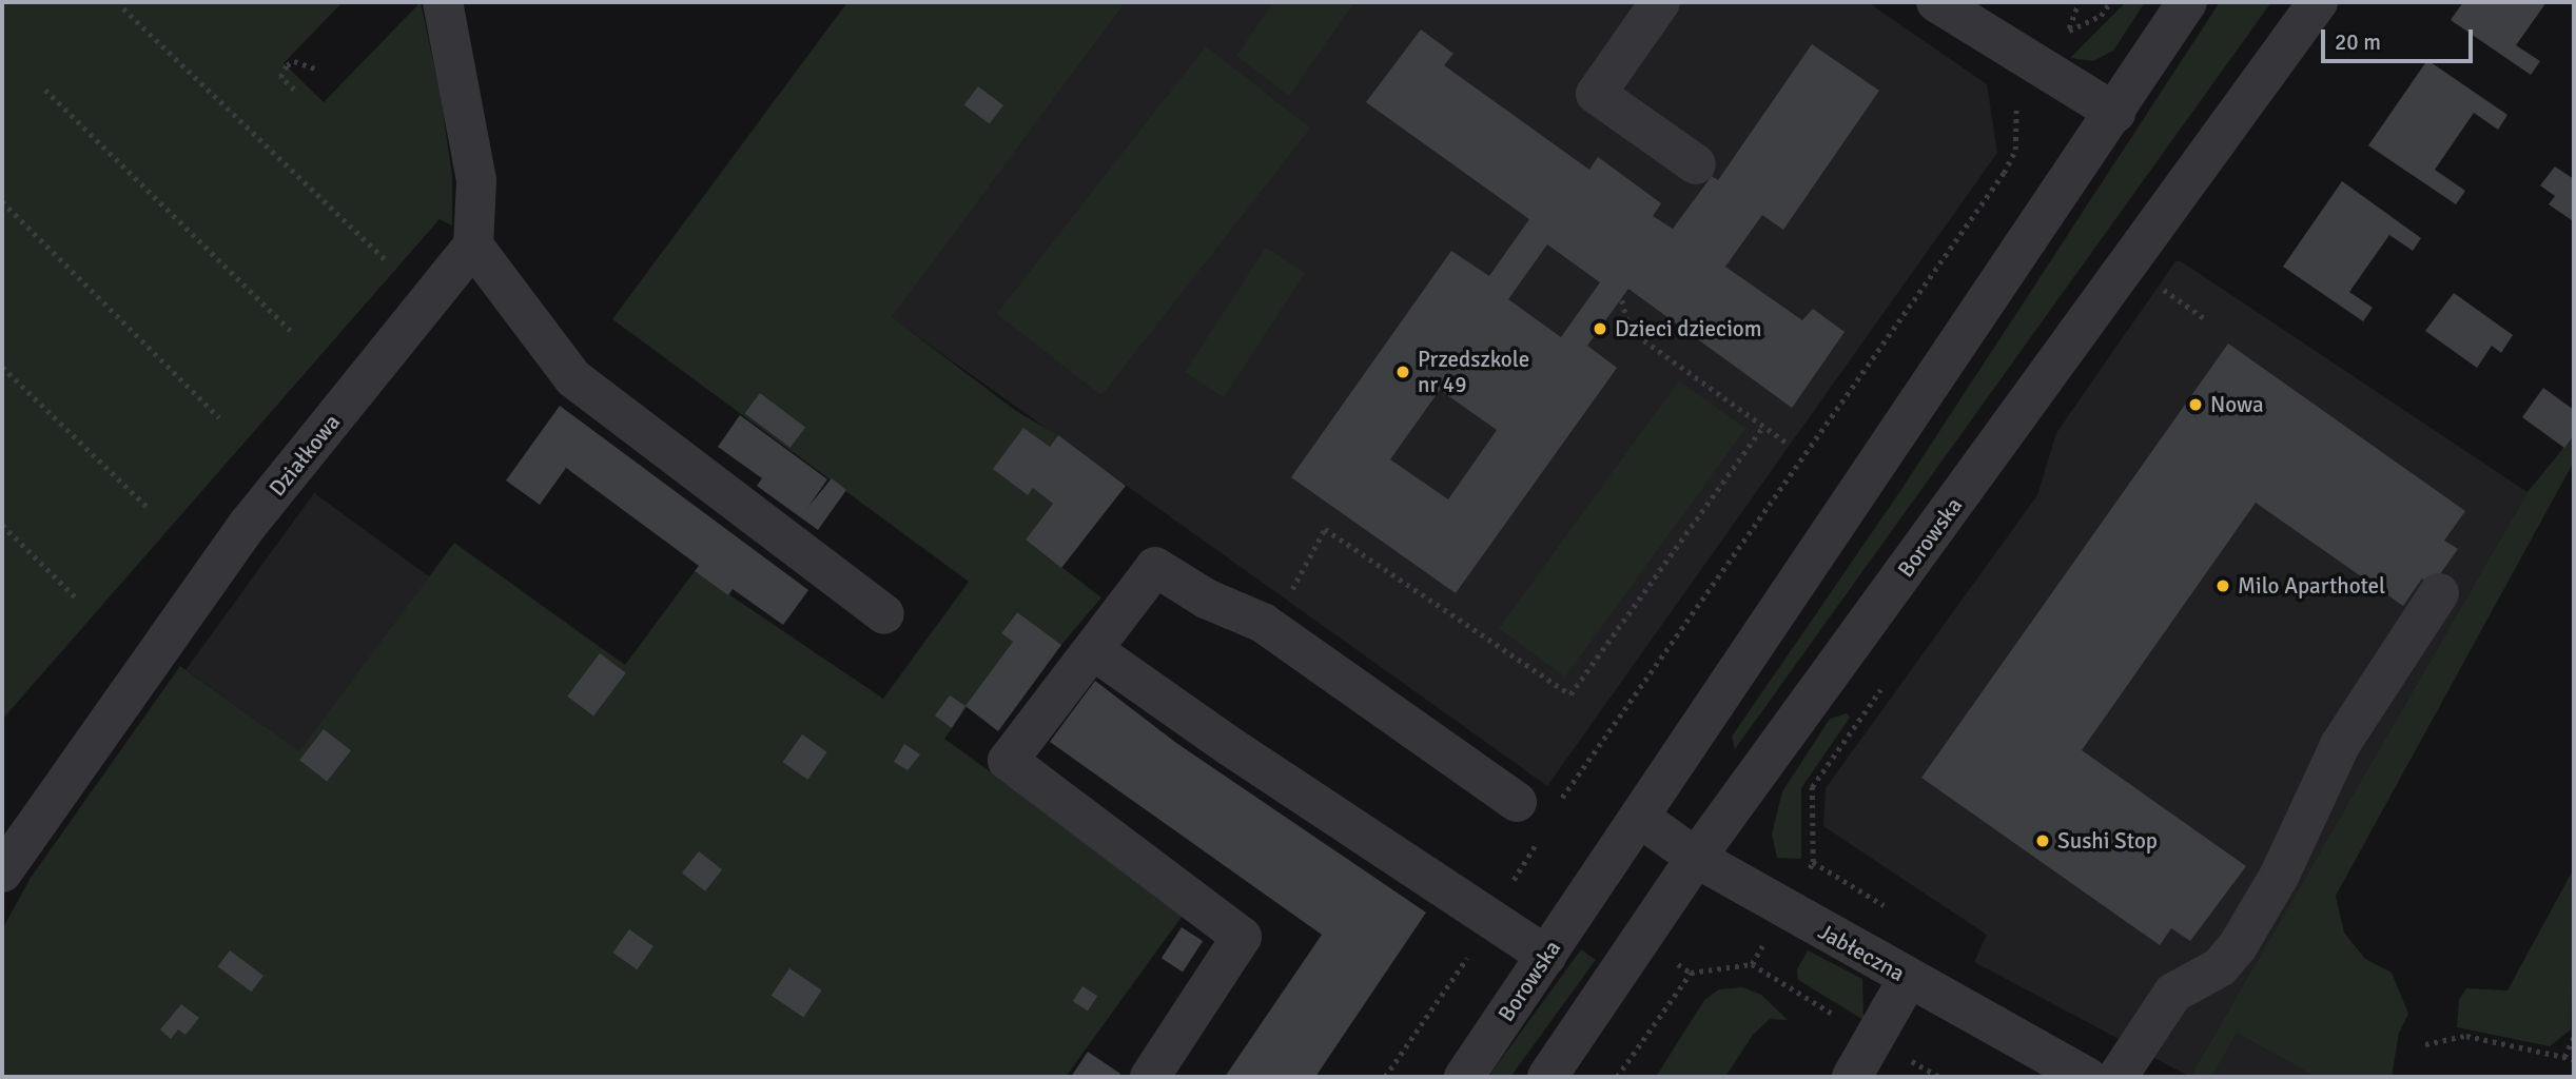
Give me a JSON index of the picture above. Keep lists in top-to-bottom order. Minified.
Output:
{"streets":{"street":["Działkowa","Borowska","Jabłeczna"]},"crossings":[["Borowska","Jabłeczna"]],"places":["Dzieci dzieciom","Przedszkole nr 49","Nowa","Milo Aparthotel","Sushi Stop"],"scale_bar":"20 m"}
